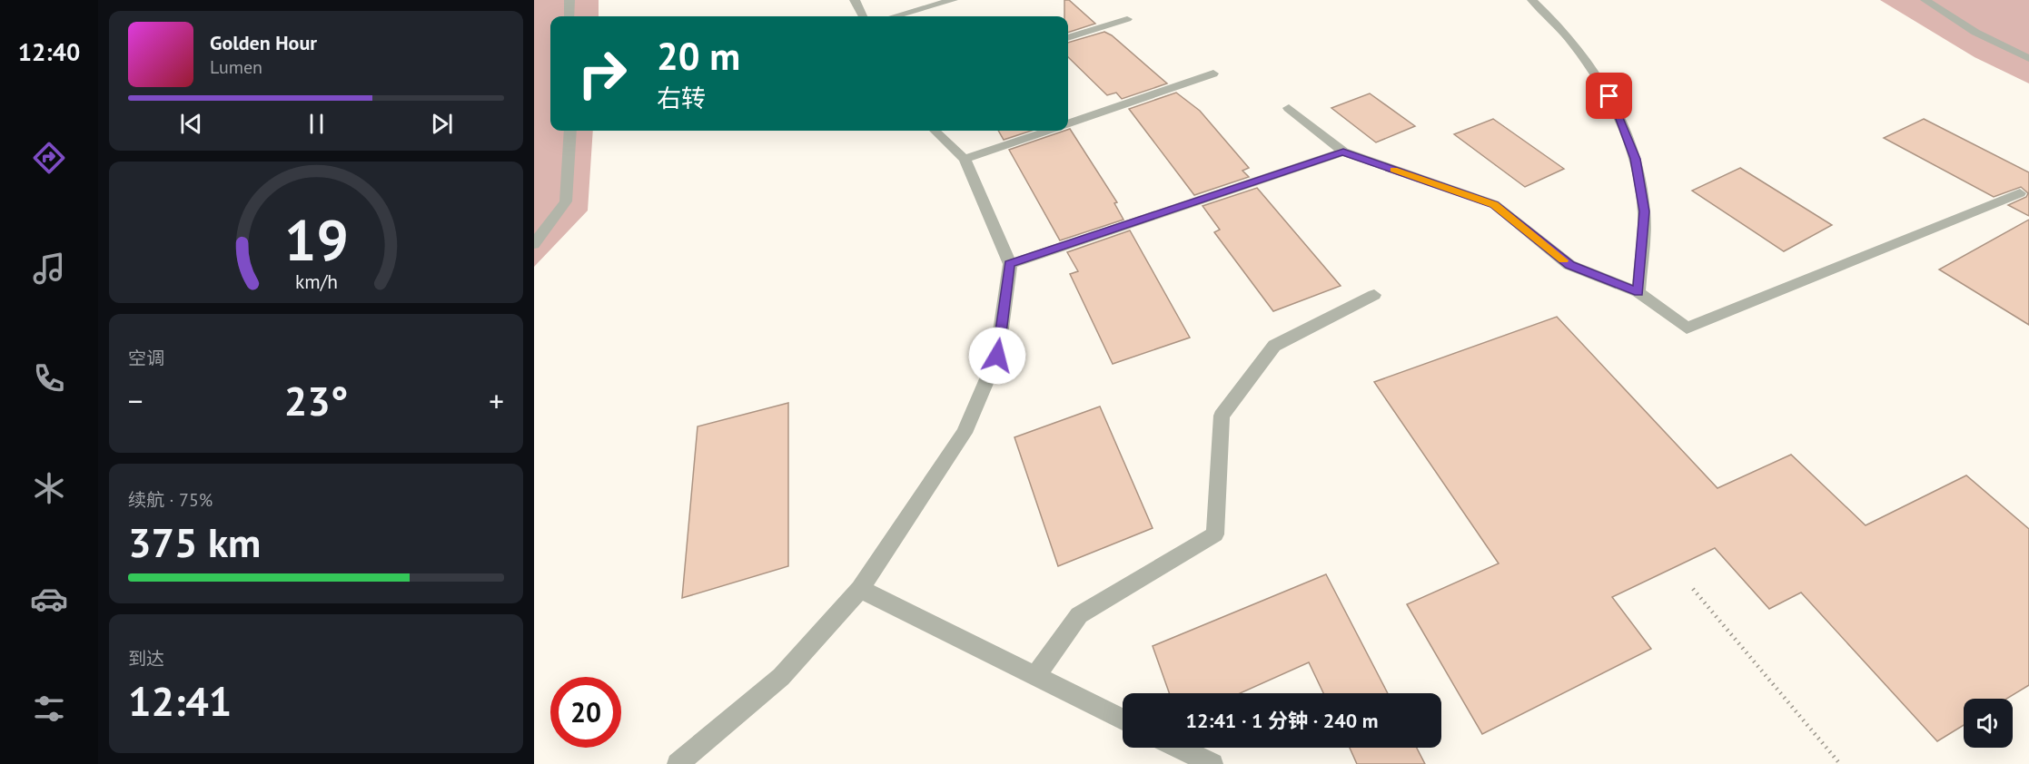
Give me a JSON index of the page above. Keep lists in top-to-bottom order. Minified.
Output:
{"page":{"tabs":"12:40","turn":["20 m","右转"],"song":["Golden Hour","Lumen"],"tile":["空调",["续航 · 75%","375 km"],["到达","12:41"]],"heat":["−","23°","+"],"limit":"20","trip":"12:41 · 1 分钟 · 240 m","gauge":["19","km/h"]}}
